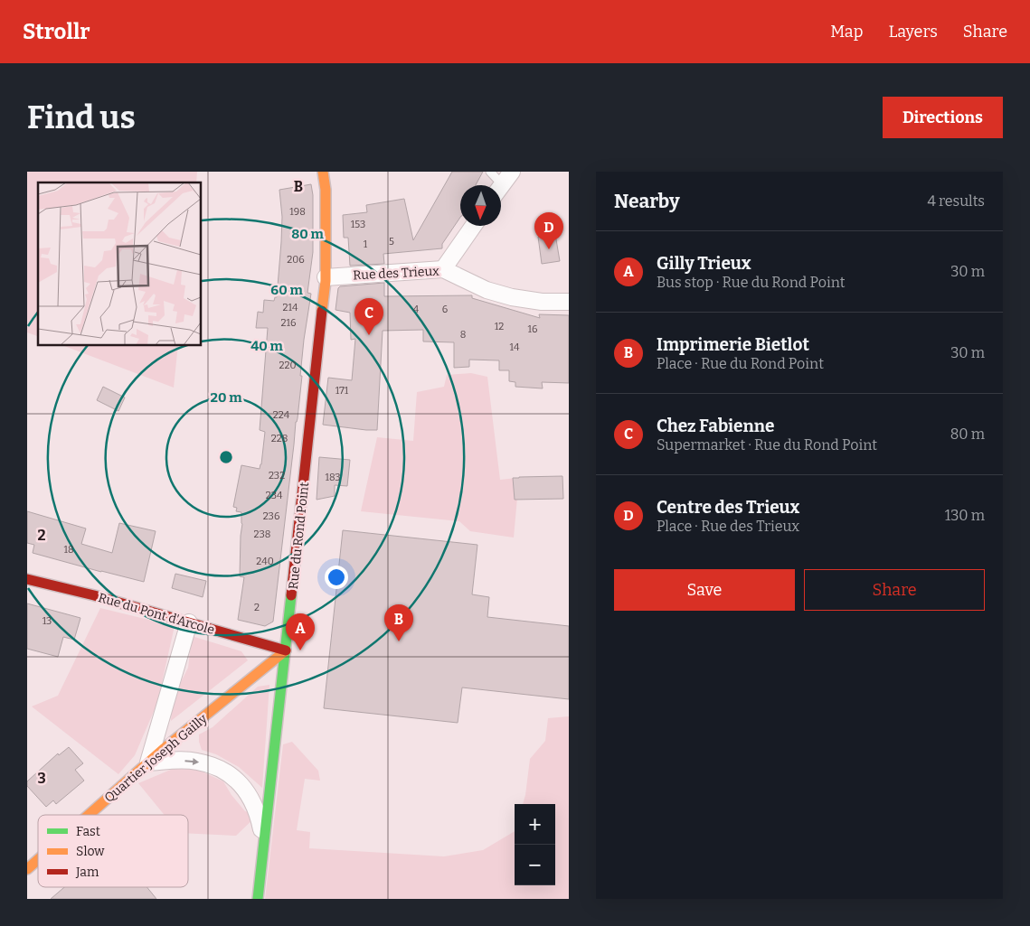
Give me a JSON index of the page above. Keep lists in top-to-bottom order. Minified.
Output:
{"streets":{"street":["Rue des Trieux","Rue du Rond Point","Rue du Pont d'Arcole","Quartier Joseph Gailly"]},"crossings":[["Rue des Trieux","Rue du Rond Point"],["Rue du Rond Point","Rue du Pont d'Arcole"],["Rue du Rond Point","Quartier Joseph Gailly"],["Rue du Pont d'Arcole","Quartier Joseph Gailly"]],"house_numbers":["198","153","5","1","206","214","4","6","216","12","16","8","14","220","171","224","228","232","183","234","236","238","18","240","2","13"],"legend":["Fast","Slow","Jam"],"north":"bottom","page":{"header":"Strollr","nav":["Map","Layers","Share"],"buttons":["Directions",["Save","Share"]],"title":"Find us","heading":["Nearby","4 results"],"pins":["D","C","B","A"],"list":[{"mark":"A","name":"Gilly Trieux","note":"Bus stop · Rue du Rond Point","value":"30 m"},{"mark":"B","name":"Imprimerie Bietlot","note":"Place · Rue du Rond Point","value":"30 m"},{"mark":"C","name":"Chez Fabienne","note":"Supermarket · Rue du Rond Point","value":"80 m"},{"mark":"D","name":"Centre des Trieux","note":"Place · Rue des Trieux","value":"130 m"}],"map_buttons":["+","−"]},"grid":{"columns":["B"],"rows":["2","3"]},"rings":["80 m","60 m","40 m","20 m"]}
